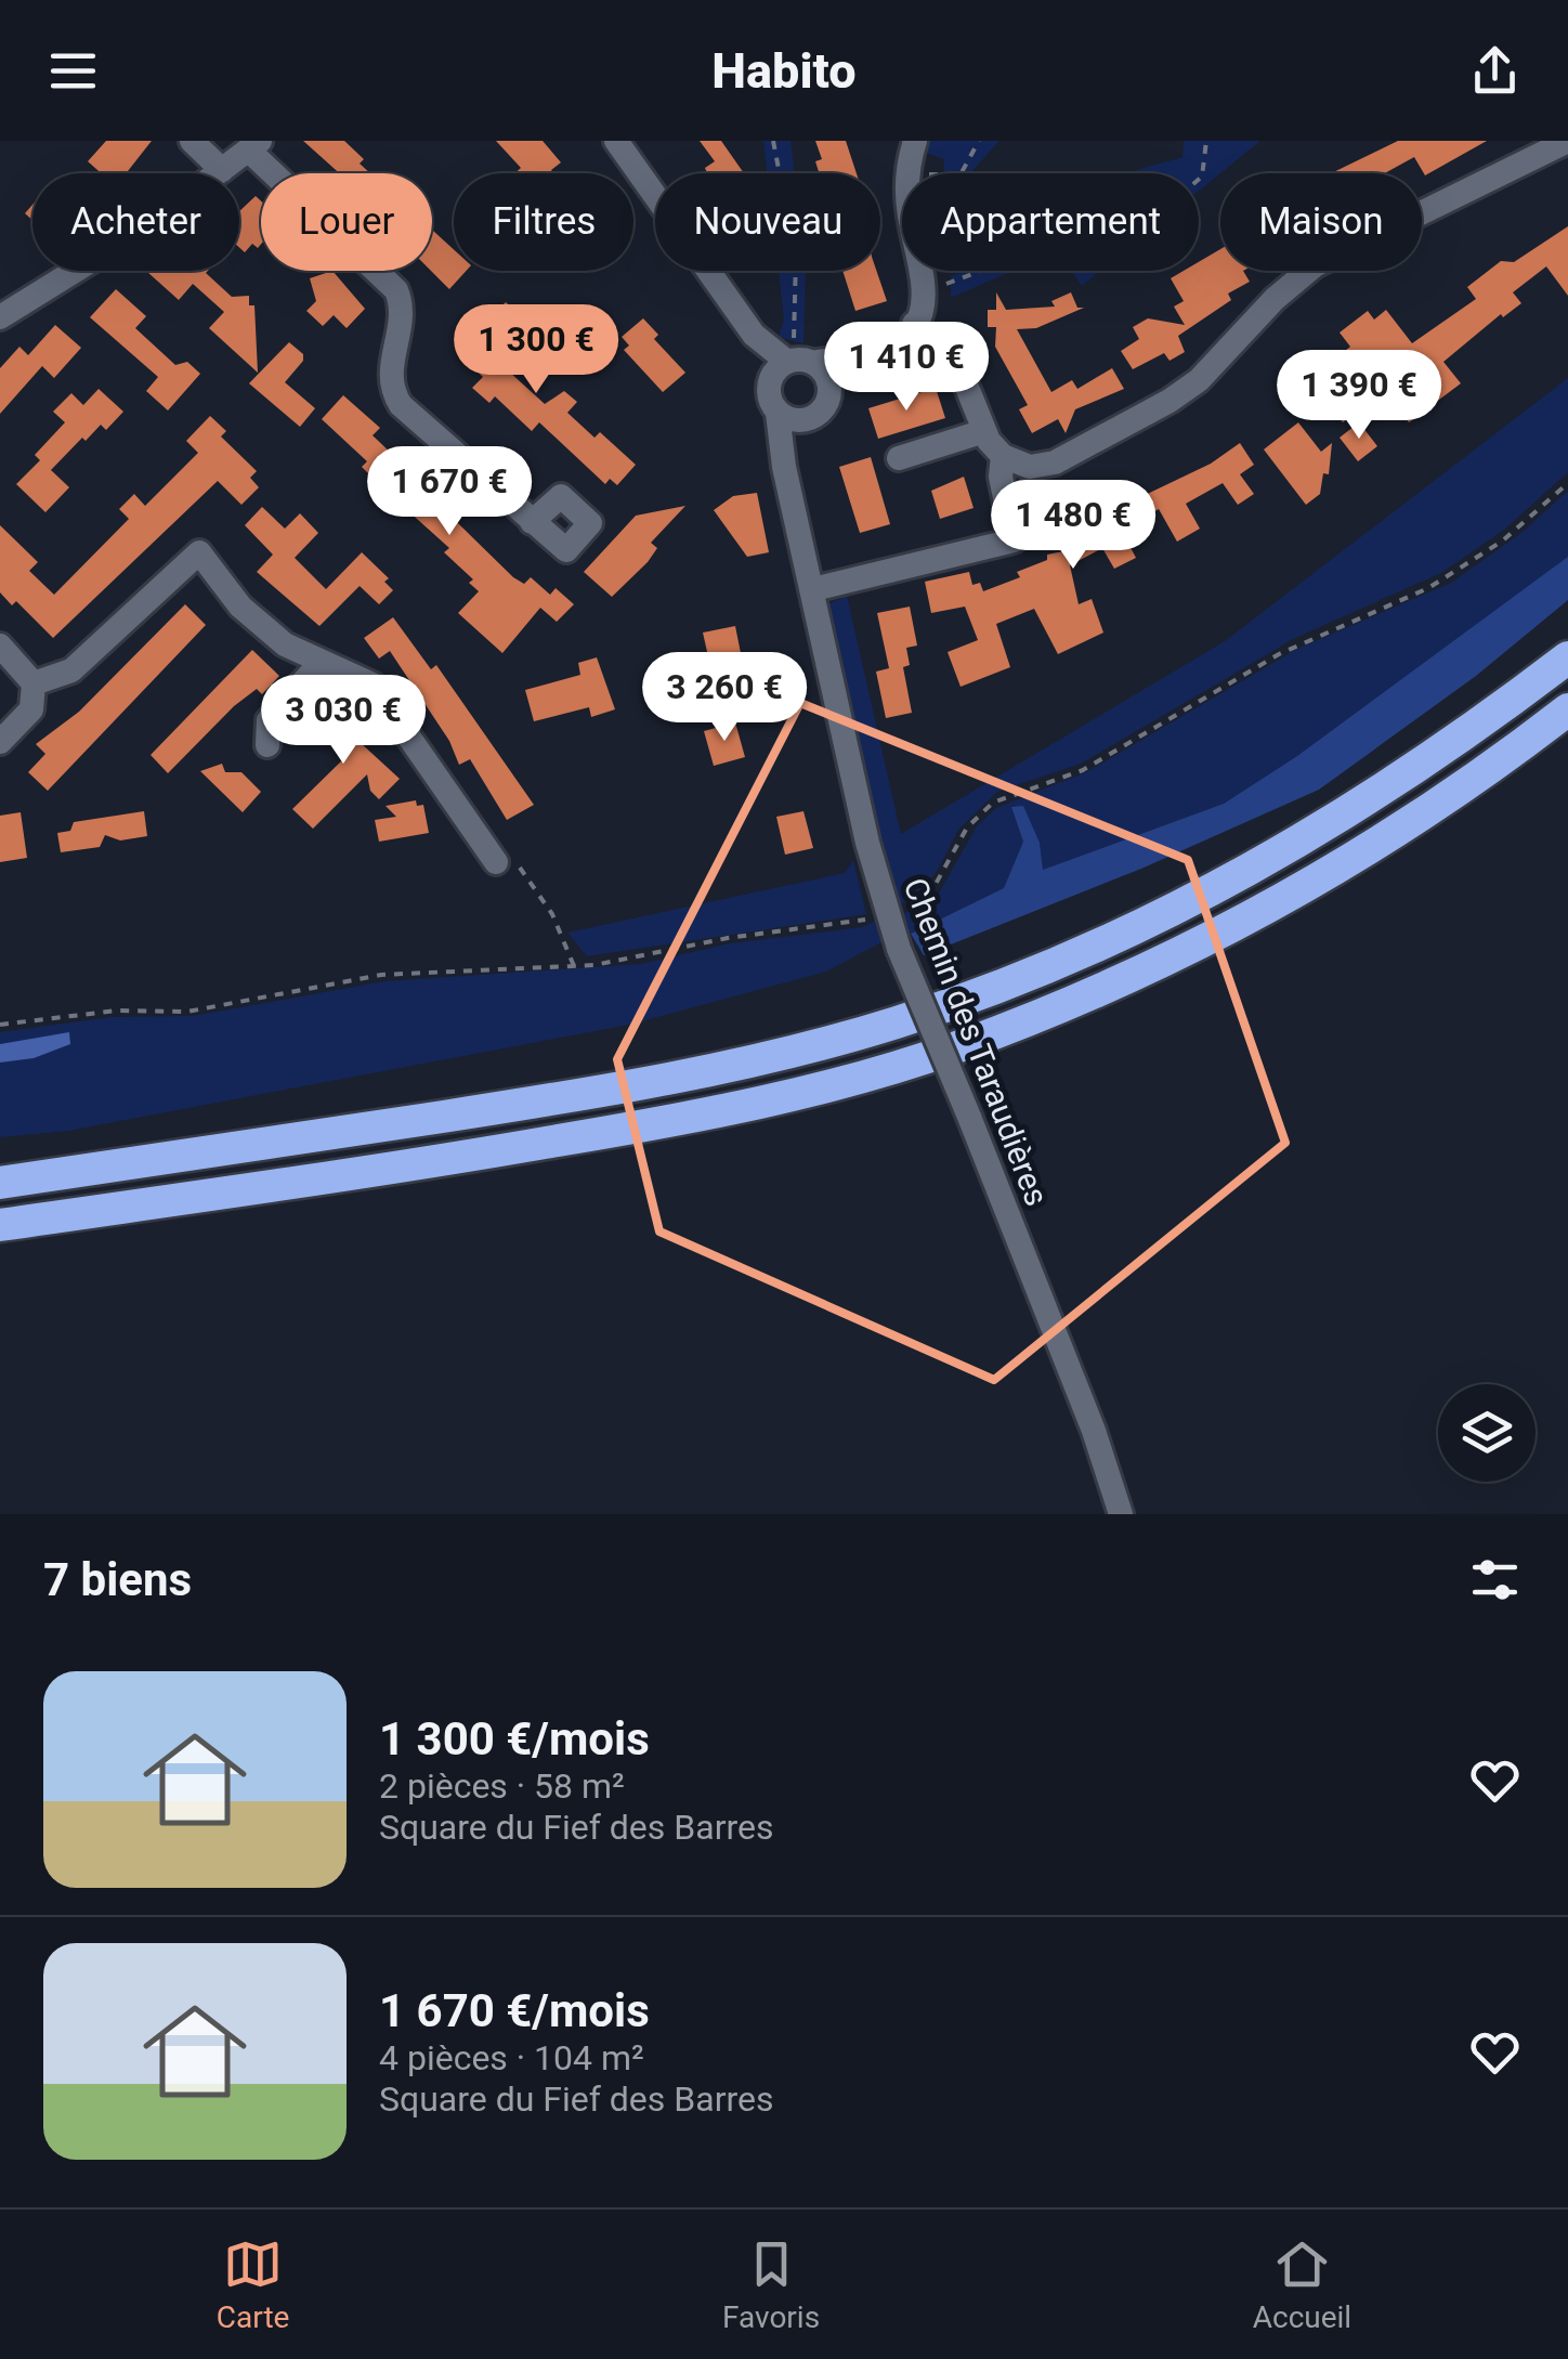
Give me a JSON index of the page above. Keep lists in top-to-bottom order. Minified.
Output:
{"streets":{"street":["Chemin des Taraudières"]},"page":{"header":"Habito","chip":["Acheter","Louer","Filtres","Nouveau","Appartement","Maison"],"price":["1 300 €","1 410 €","1 390 €","1 670 €","1 480 €","3 260 €","3 030 €"],"heading":"7 biens","list":[{"name":"1 300 €/mois","note":"2 pièces · 58 m² · Square du Fief des Barres"},{"name":"1 670 €/mois","note":"4 pièces · 104 m² · Square du Fief des Barres"}],"tabs":["Carte","Favoris","Accueil"]}}
